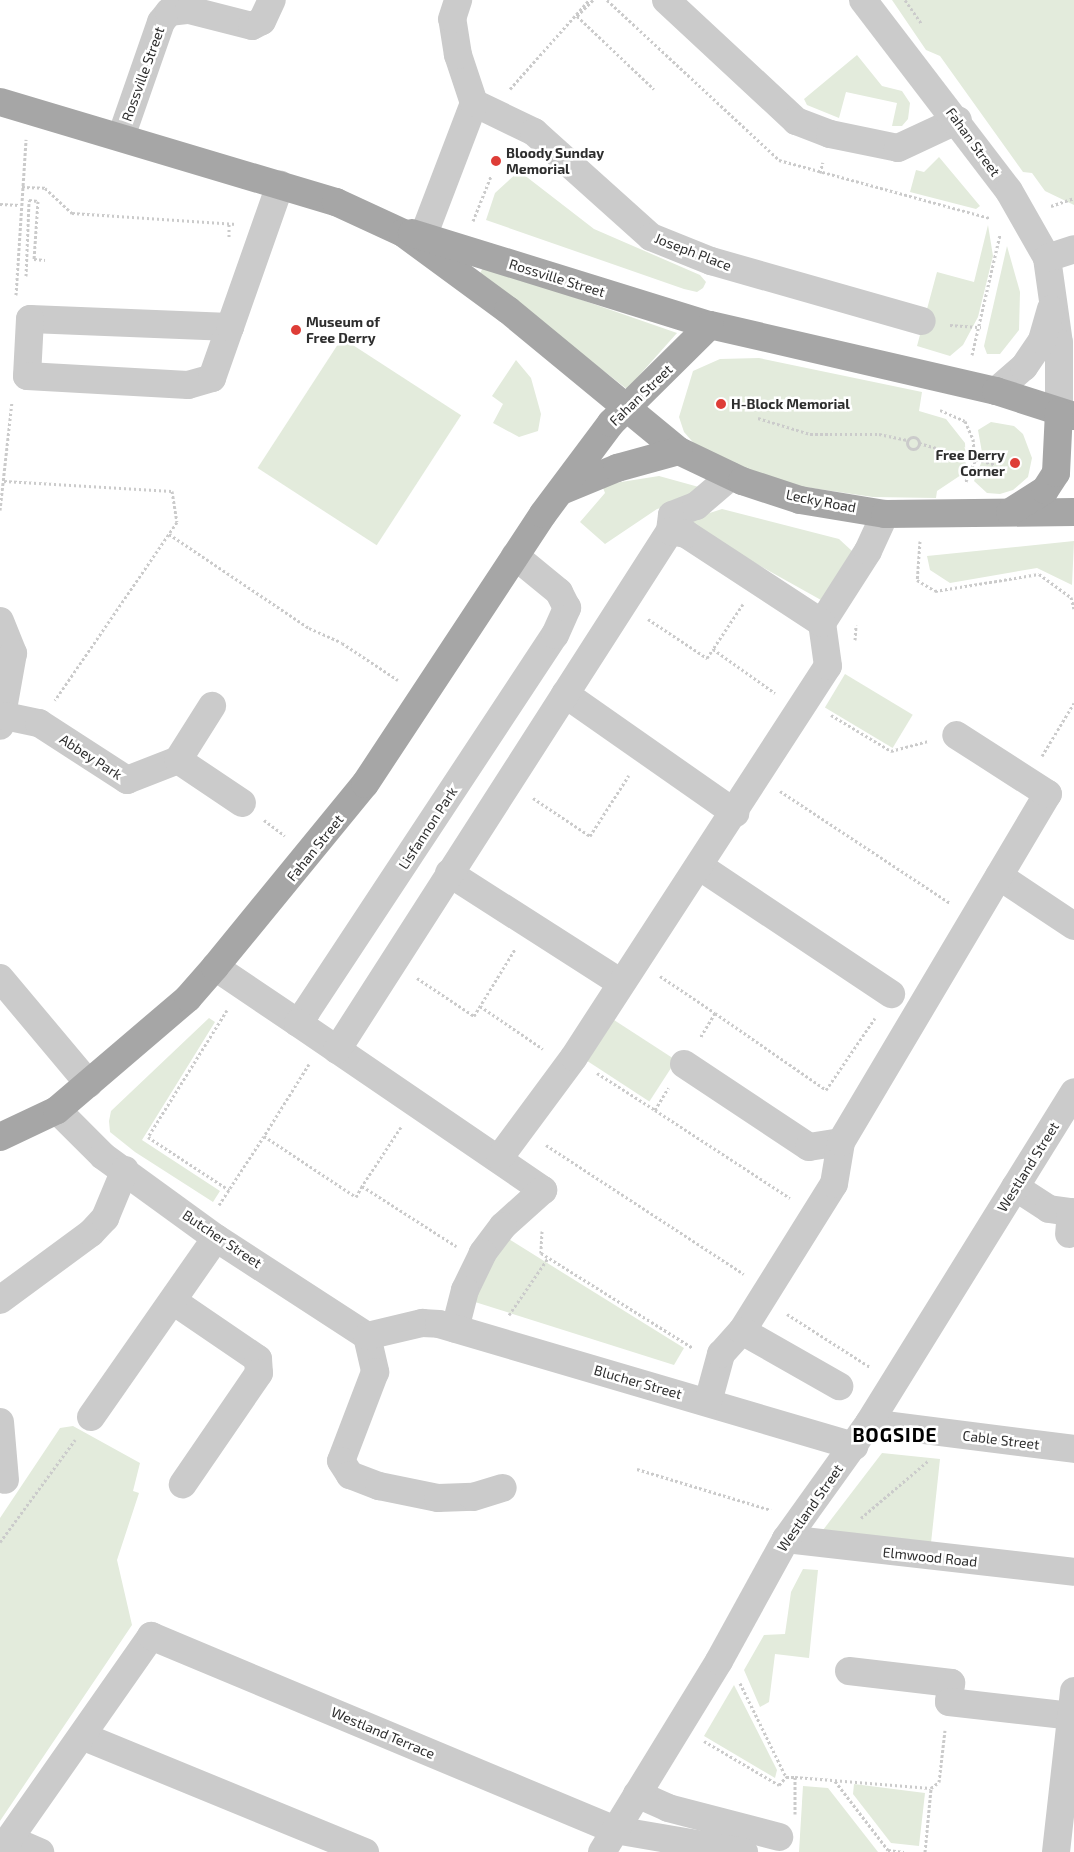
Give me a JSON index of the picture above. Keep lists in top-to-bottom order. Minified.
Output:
{"streets":{"main road":["Rossville Street","Fahan Street","Lecky Road"],"street":["Joseph Place","Abbey Park","Lisfannon Park","Westland Street","Butcher Street","Blucher Street","Cable Street","Elmwood Road","Westland Terrace"]},"crossings":[["Rossville Street","Fahan Street"],["Rossville Street","Lecky Road"],["Fahan Street","Lecky Road"],["Fahan Street","Lisfannon Park"],["Fahan Street","Butcher Street"],["Westland Street","Blucher Street"],["Westland Street","Cable Street"],["Westland Street","Elmwood Road"],["Westland Street","Westland Terrace"],["Butcher Street","Blucher Street"]],"districts":["BOGSIDE"],"places":["Bloody Sunday Memorial","Museum of Free Derry","H-Block Memorial","Free Derry Corner"]}
